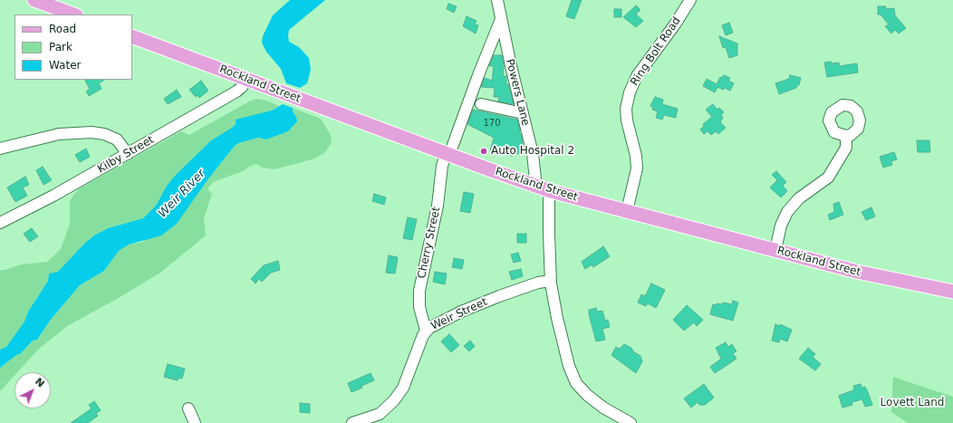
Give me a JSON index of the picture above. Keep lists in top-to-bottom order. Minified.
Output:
{"streets":{"main road":["Rockland Street"],"street":["Ring Bolt Road","Powers Lane","Kilby Street","Cherry Street","Weir Street"]},"crossings":[["Ring Bolt Road","Rockland Street"],["Rockland Street","Powers Lane"],["Rockland Street","Kilby Street"],["Rockland Street","Cherry Street"],["Powers Lane","Cherry Street"],["Cherry Street","Weir Street"]],"water":["Weir River"],"parks":["Lovett Land"],"places":["Auto Hospital 2"],"house_numbers":["170"],"legend":["Road","Park","Water"],"north":"top right"}
